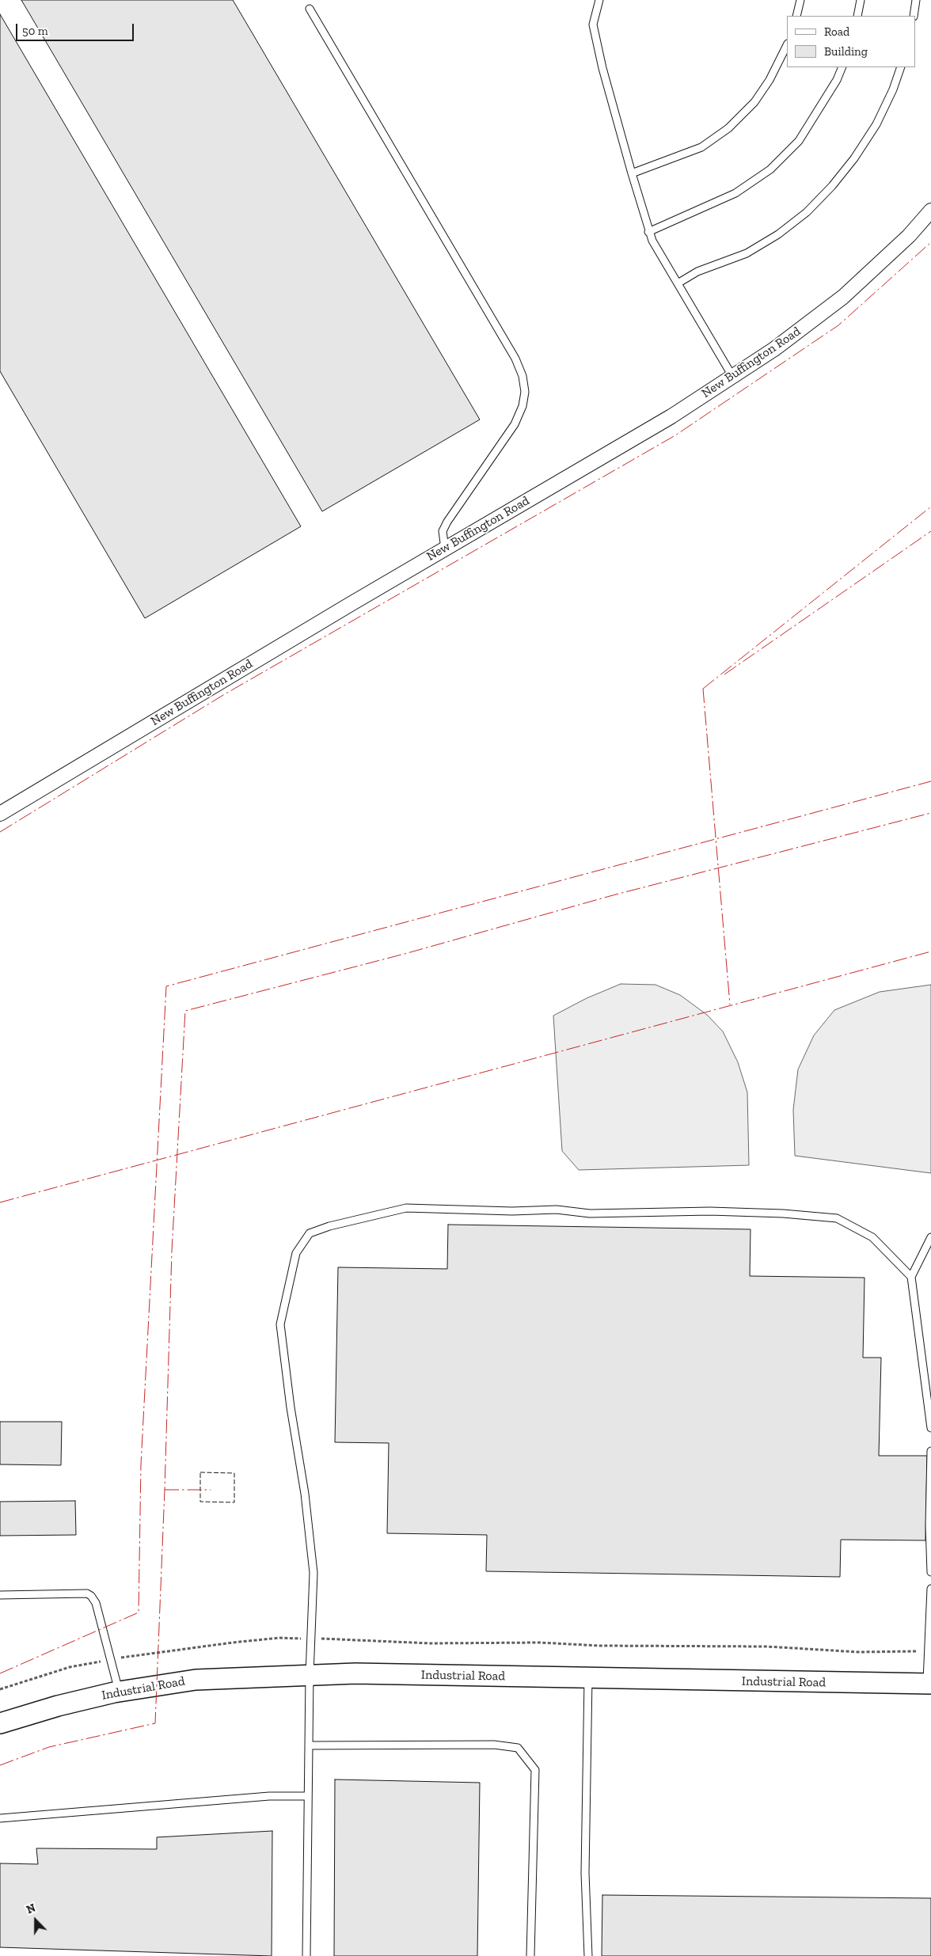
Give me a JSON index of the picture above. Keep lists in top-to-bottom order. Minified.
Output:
{"streets":{"main road":["Industrial Road"],"street":["New Buffington Road"]},"legend":["Road","Building"],"scale_bar":"50 m","north":"top"}
